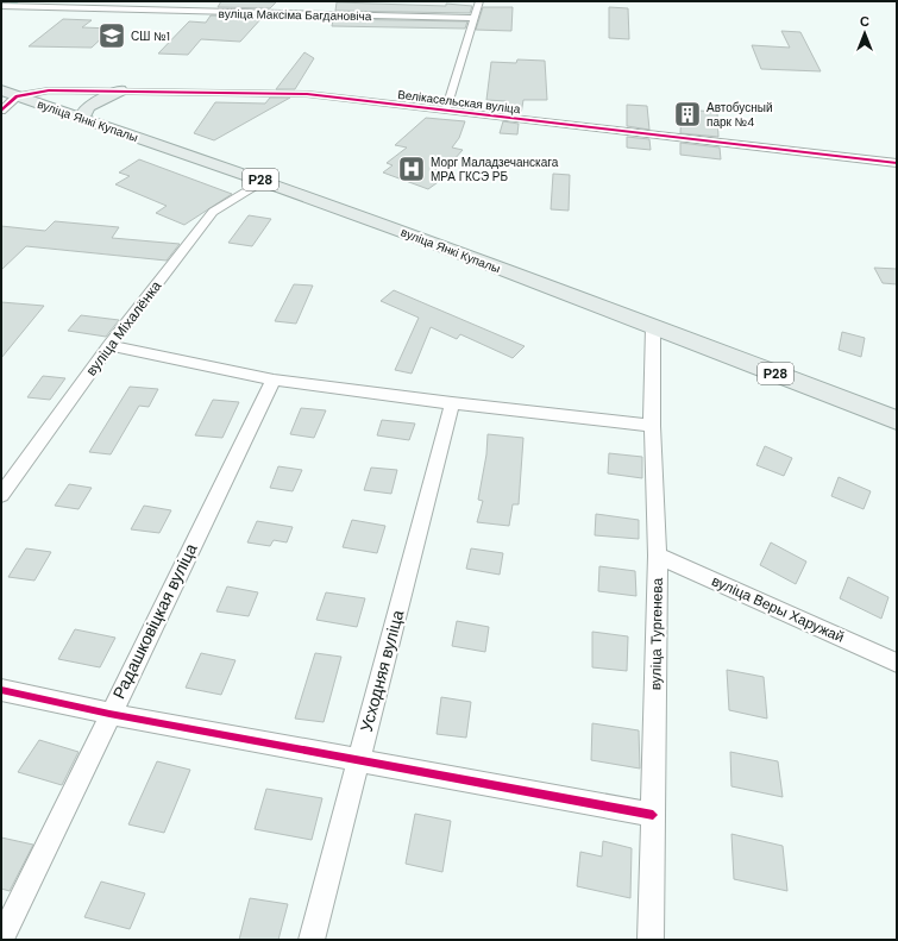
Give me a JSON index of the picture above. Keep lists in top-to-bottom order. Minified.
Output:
{"streets":{"main road":["вуліца Янкі Купалы","Р28"],"street":["вуліца Максіма Багдановіча","Велікасельская вуліца","вуліца Міхалёнка","вуліца Веры Харужай","Радашковіцкая вуліца","вуліца Тургенева","Усходняя вуліца"]},"crossings":[["Велікасельская вуліца","вуліца Янкі Купалы"],["вуліца Янкі Купалы","вуліца Міхалёнка"],["вуліца Янкі Купалы","вуліца Тургенева"],["вуліца Веры Харужай","вуліца Тургенева"]],"places":{"school or university":["СШ №1"],"building":["Автобусный парк №4"],"hospital":["Морг Маладзечанскага МРА ГКСЭ РБ"]},"north":"top"}
